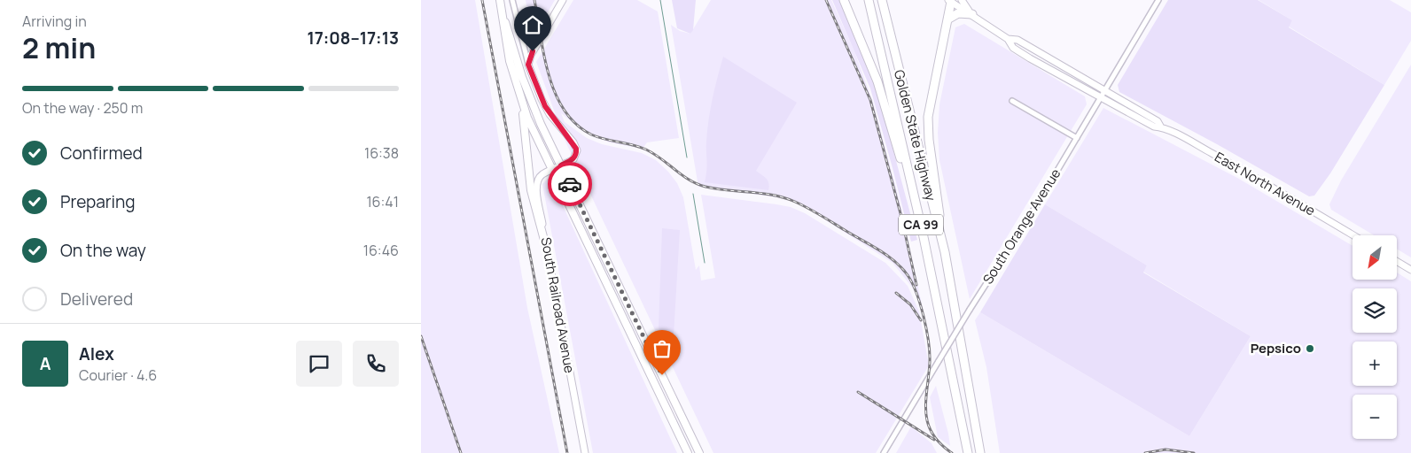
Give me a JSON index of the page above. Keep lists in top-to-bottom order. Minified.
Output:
{"streets":{"highway":["Golden State Highway","CA 99"],"street":["East North Avenue","South Orange Avenue","South Railroad Avenue"]},"crossings":[["East North Avenue","South Orange Avenue"]],"places":["Pepsico"],"north":"bottom left","page":{"heading":["2 min","Arriving in","17:08–17:13"],"panel":["Alex","Courier · 4.6"],"bar":"On the way · 250 m","list":[["Confirmed","16:38"],["Preparing","16:41"],["On the way","16:46"],"Delivered"],"map_buttons":["+","−"],"round":"A"}}
